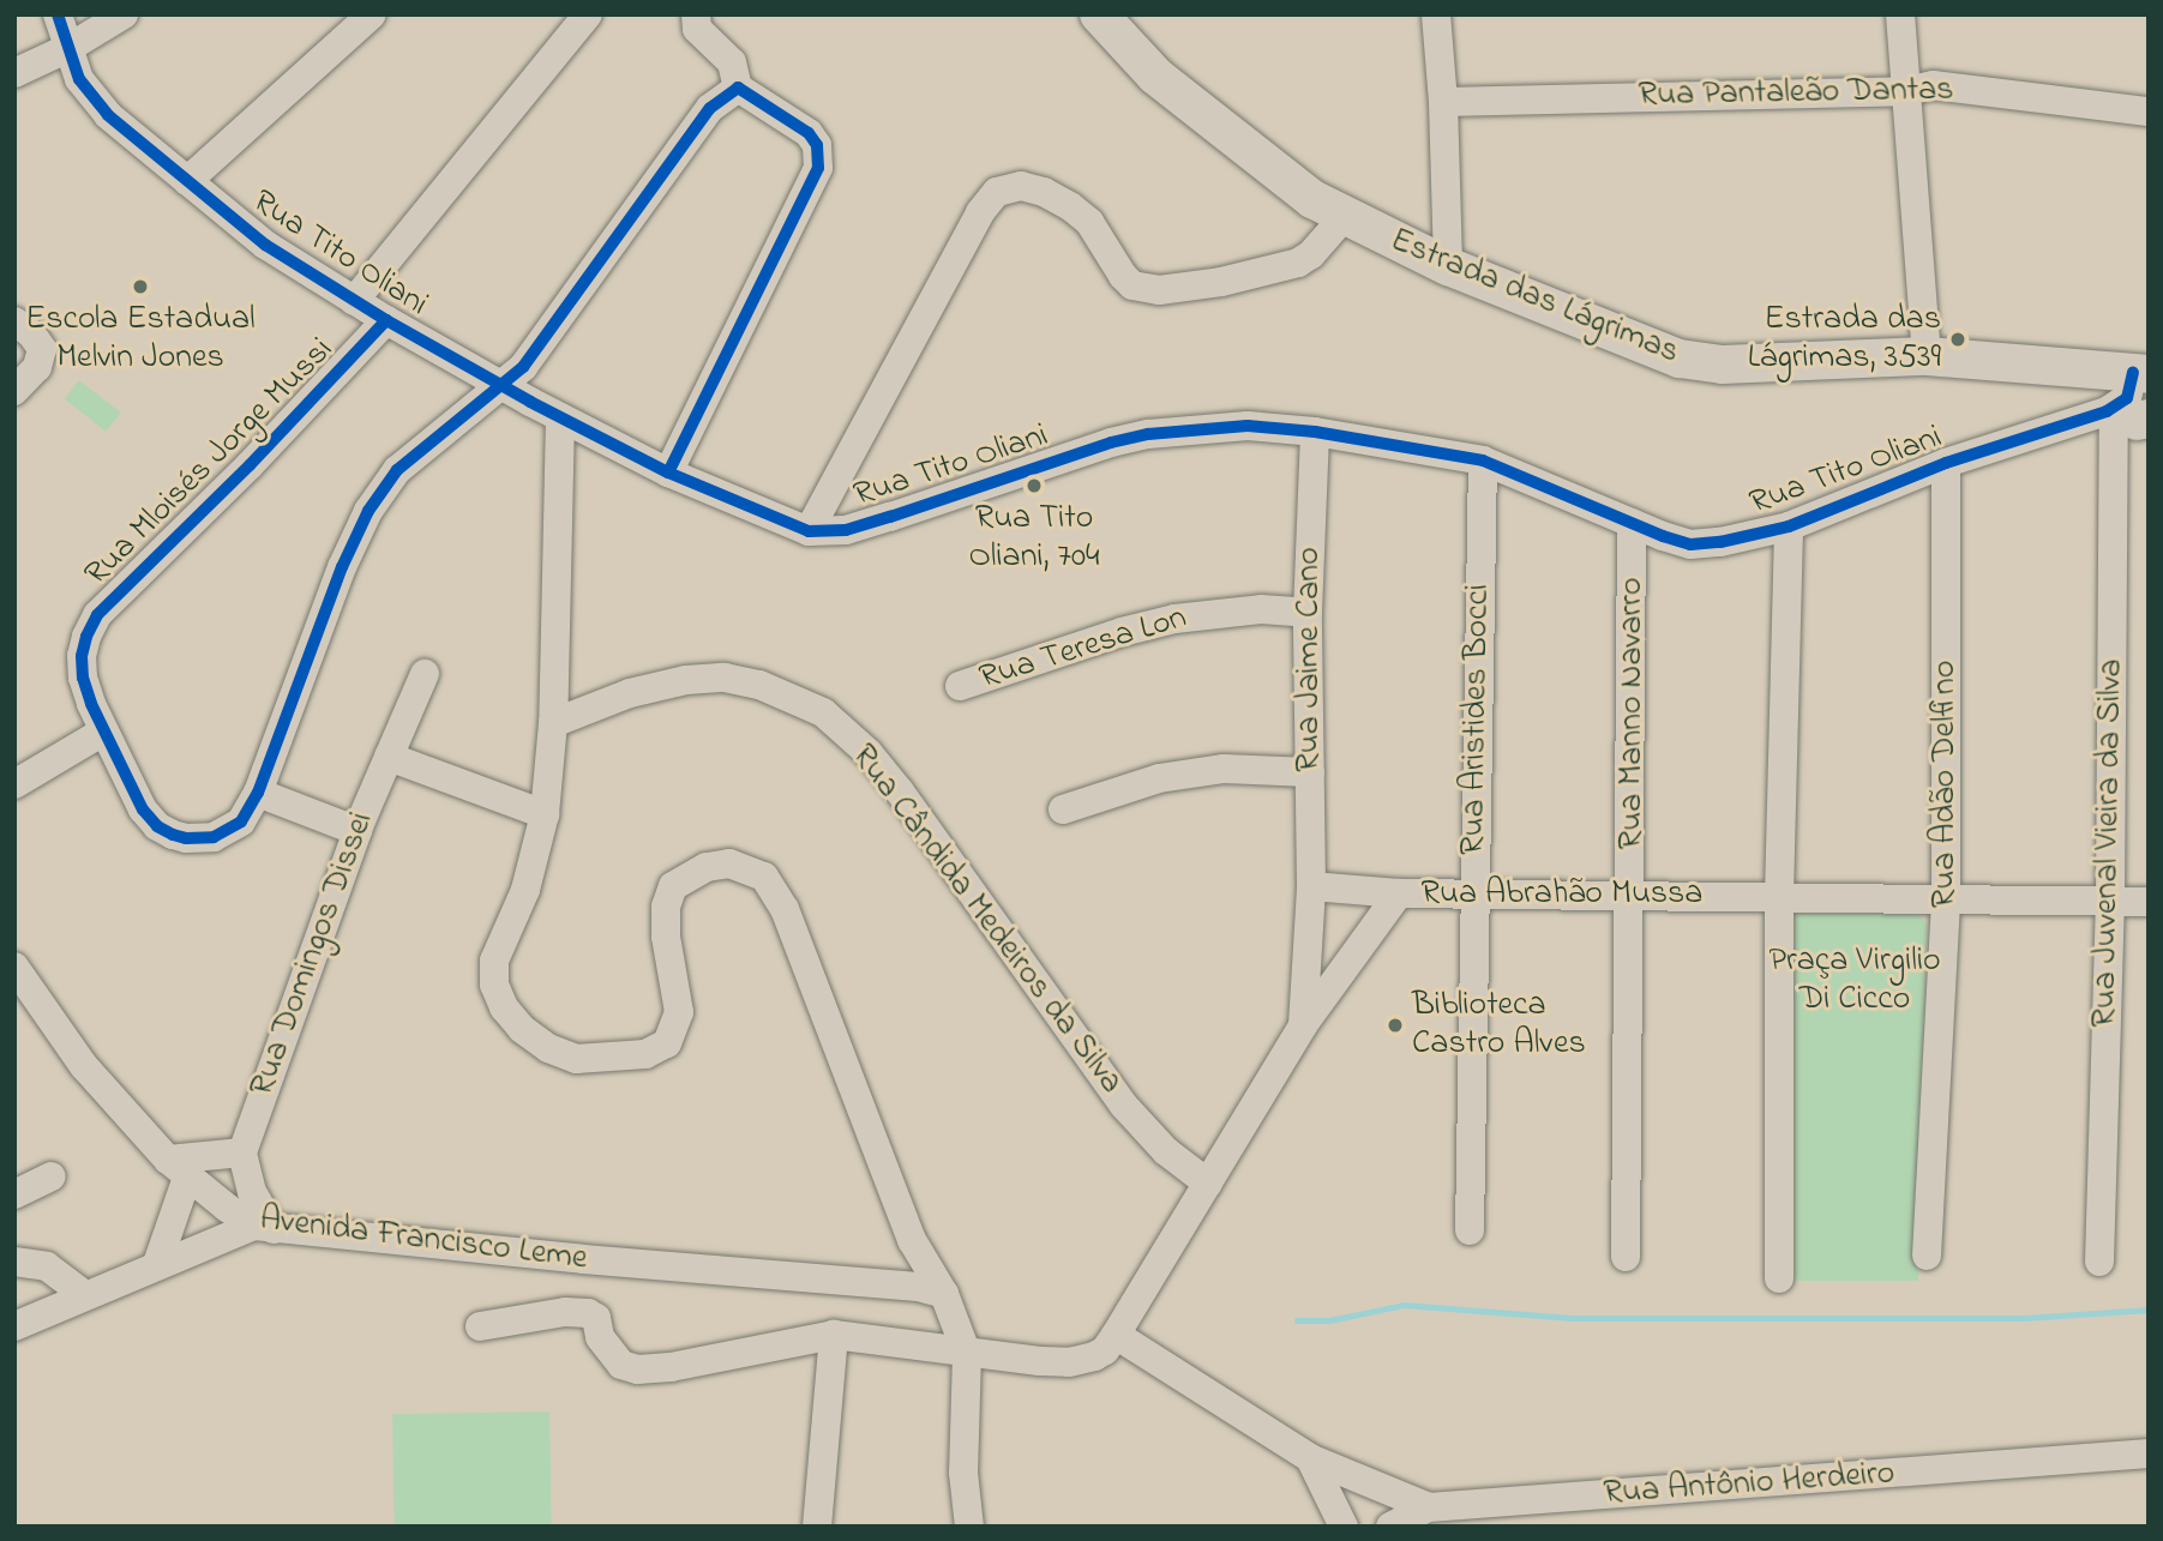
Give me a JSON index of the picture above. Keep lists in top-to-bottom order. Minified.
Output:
{"streets":{"main road":["Estrada das Lágrimas"],"street":["Rua Pantaleão Dantas","Rua Tito Oliani","Rua Mloisés Jorge Mussi","Rua Teresa Lon","Rua Jaime Cano","Rua Manno Navarro","Rua Aristides Bocci","Rua Adão Delfino","Rua Juvenal Vieira da Silva","Rua Abrahão Mussa","Rua Cândida Medeiros da Silva","Rua Domingos Dissei","Avenida Francisco Leme","Rua Antônio Herdeiro"]},"crossings":[["Rua Tito Oliani","Estrada das Lágrimas"],["Rua Tito Oliani","Rua Mloisés Jorge Mussi"],["Rua Tito Oliani","Rua Jaime Cano"],["Rua Tito Oliani","Rua Manno Navarro"],["Rua Tito Oliani","Rua Aristides Bocci"],["Rua Tito Oliani","Rua Adão Delfino"],["Rua Tito Oliani","Rua Juvenal Vieira da Silva"],["Rua Teresa Lon","Rua Jaime Cano"],["Rua Jaime Cano","Rua Abrahão Mussa"],["Rua Manno Navarro","Rua Abrahão Mussa"],["Rua Aristides Bocci","Rua Abrahão Mussa"],["Rua Adão Delfino","Rua Abrahão Mussa"],["Rua Juvenal Vieira da Silva","Rua Abrahão Mussa"],["Rua Abrahão Mussa","Rua Cândida Medeiros da Silva"]],"parks":["Praça Virgilio Di Cicco"],"places":["Escola Estadual Melvin Jones","Estrada das Lágrimas, 3539","Rua Tito Oliani, 704","Biblioteca Castro Alves"]}
